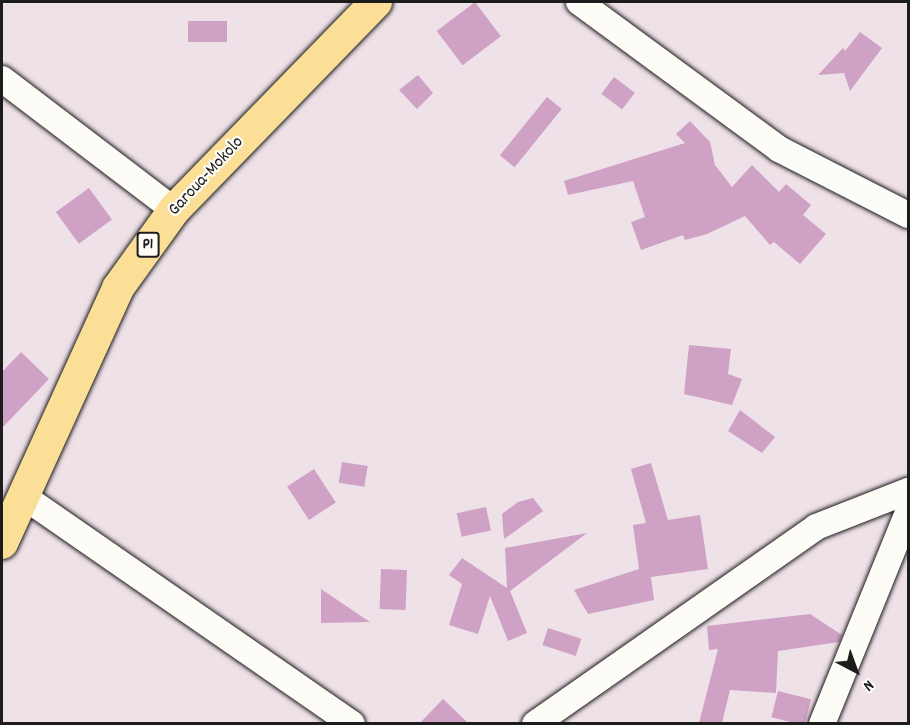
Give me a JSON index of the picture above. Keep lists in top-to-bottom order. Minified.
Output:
{"streets":{"main road":["Garoua-Mokolo","P1"]},"north":"bottom right"}
